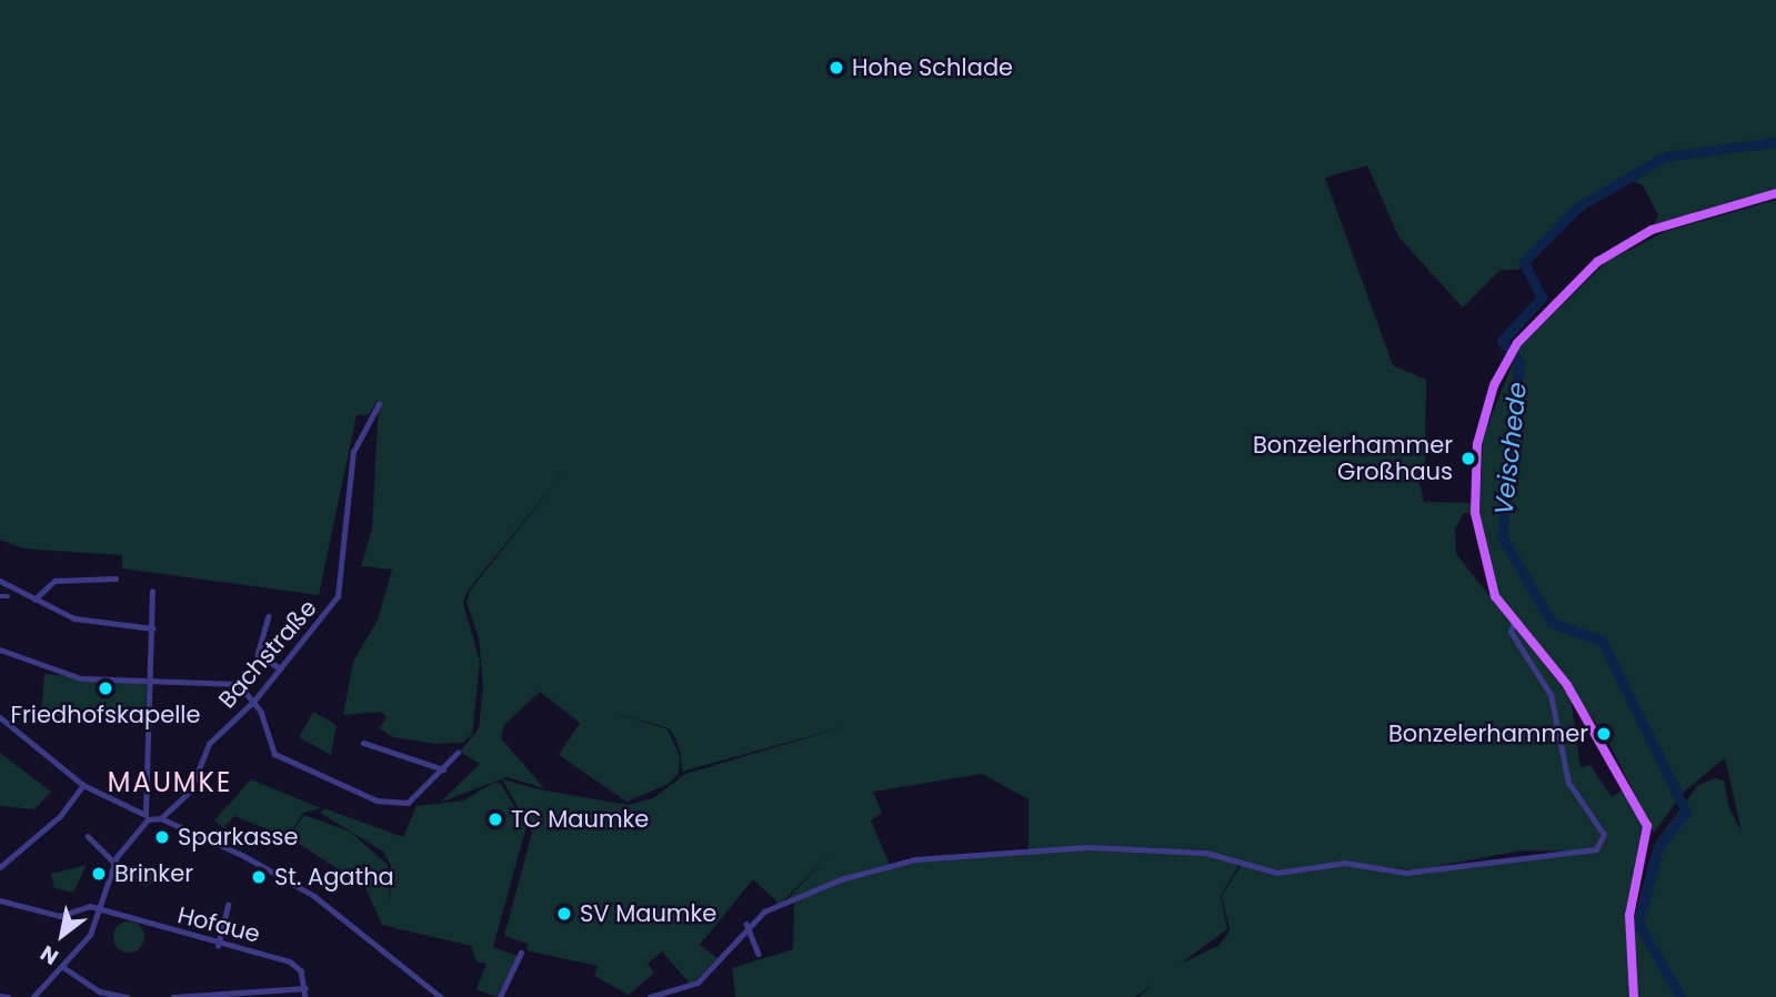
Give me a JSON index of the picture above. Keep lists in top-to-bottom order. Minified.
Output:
{"streets":{"street":["Bachstraße","Hofaue"]},"districts":["MAUMKE"],"water":["Veischede"],"places":["Hohe Schlade","Bonzelerhammer Großhaus","Friedhofskapelle","Bonzelerhammer","TC Maumke","Sparkasse","Brinker","St. Agatha","SV Maumke"],"north":"bottom left"}
